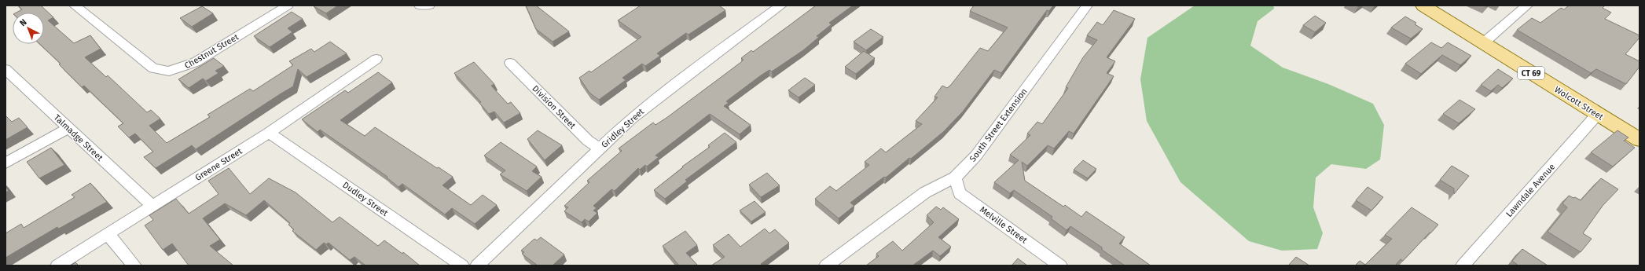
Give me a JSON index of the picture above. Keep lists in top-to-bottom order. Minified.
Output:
{"streets":{"main road":["CT 69","Wolcott Street"],"street":["Chestnut Street","Division Street","South Street Extension","Gridley Street","Talmadge Street","Greene Street","Lawndale Avenue","Dudley Street","Melville Street"]},"crossings":[["Wolcott Street","Lawndale Avenue"],["Division Street","Gridley Street"],["South Street Extension","Melville Street"],["Talmadge Street","Greene Street"],["Greene Street","Dudley Street"]],"north":"top left"}
